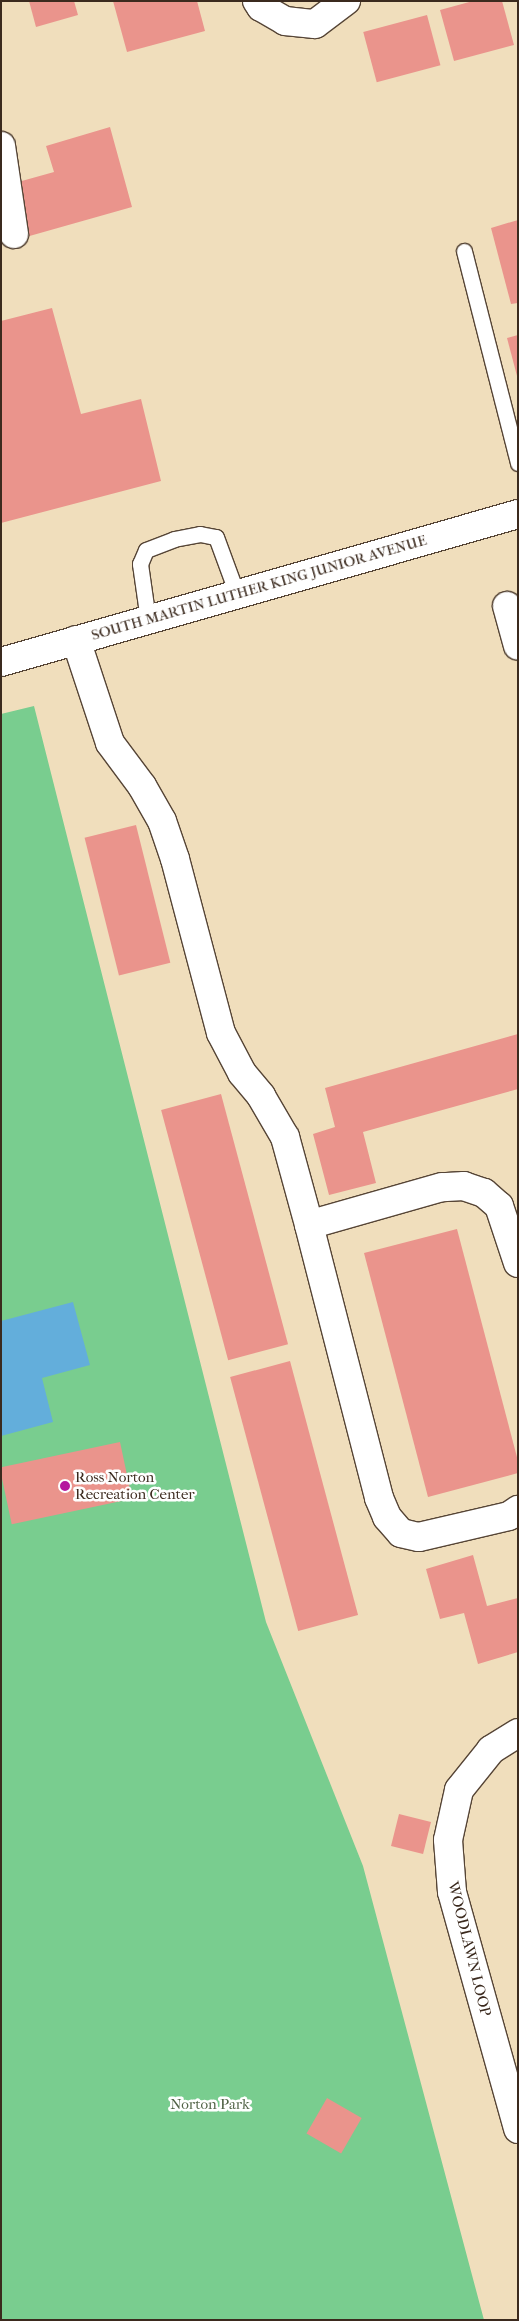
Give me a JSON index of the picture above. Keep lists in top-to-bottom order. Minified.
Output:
{"streets":{"street":["SOUTH MARTIN LUTHER KING JUNIOR AVENUE","WOODLAWN LOOP"]},"parks":["Norton Park"],"places":["Ross Norton Recreation Center"]}
